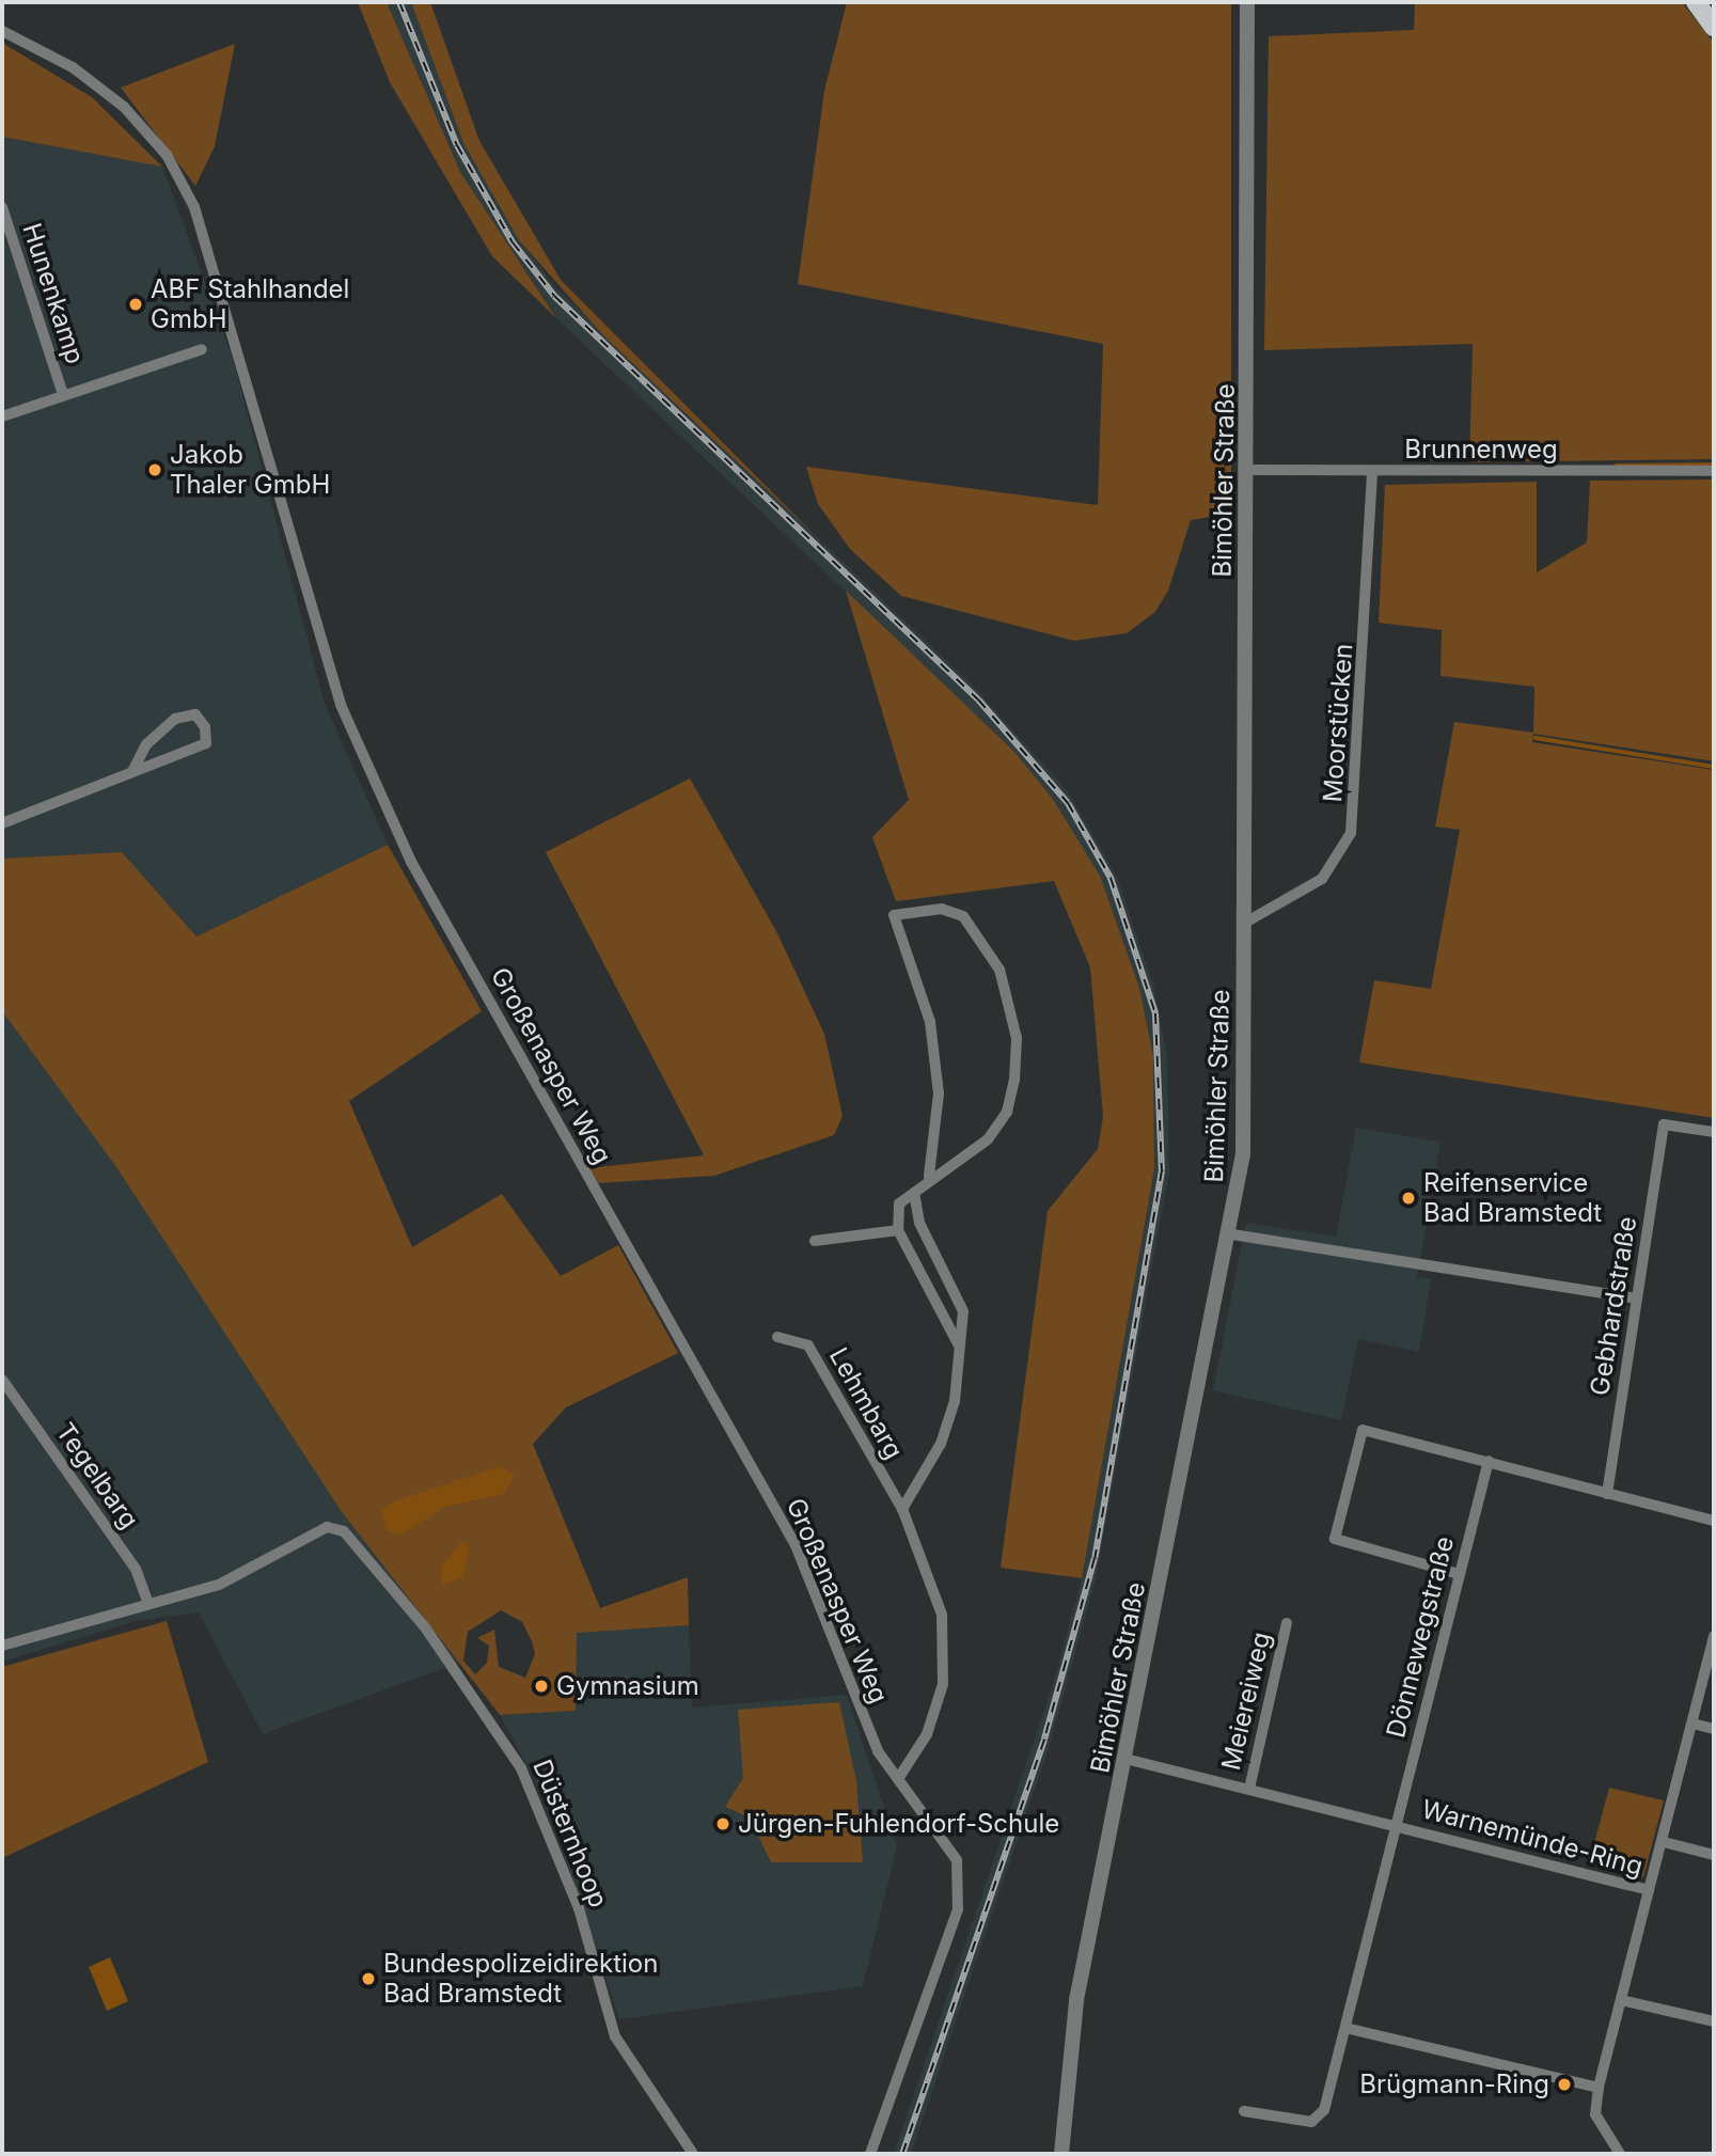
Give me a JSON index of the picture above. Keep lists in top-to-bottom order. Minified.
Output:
{"streets":{"street":["Hunenkamp","Brunnenweg","Bimöhler Straße","Moorstücken","Großenasper Weg","Gebhardstraße","Lehmbarg","Tegelbarg","Dönnewegstraße","Meiereiweg","Düsternhoop","Warnemünde-Ring"]},"crossings":[["Brunnenweg","Bimöhler Straße"],["Brunnenweg","Moorstücken"],["Bimöhler Straße","Moorstücken"],["Bimöhler Straße","Warnemünde-Ring"],["Großenasper Weg","Lehmbarg"],["Tegelbarg","Düsternhoop"],["Dönnewegstraße","Warnemünde-Ring"],["Meiereiweg","Warnemünde-Ring"]],"places":["ABF Stahlhandel GmbH","Jakob Thaler GmbH","Reifenservice Bad Bramstedt","Gymnasium","Jürgen-Fuhlendorf-Schule","Bundespolizeidirektion Bad Bramstedt","Brügmann-Ring"]}
